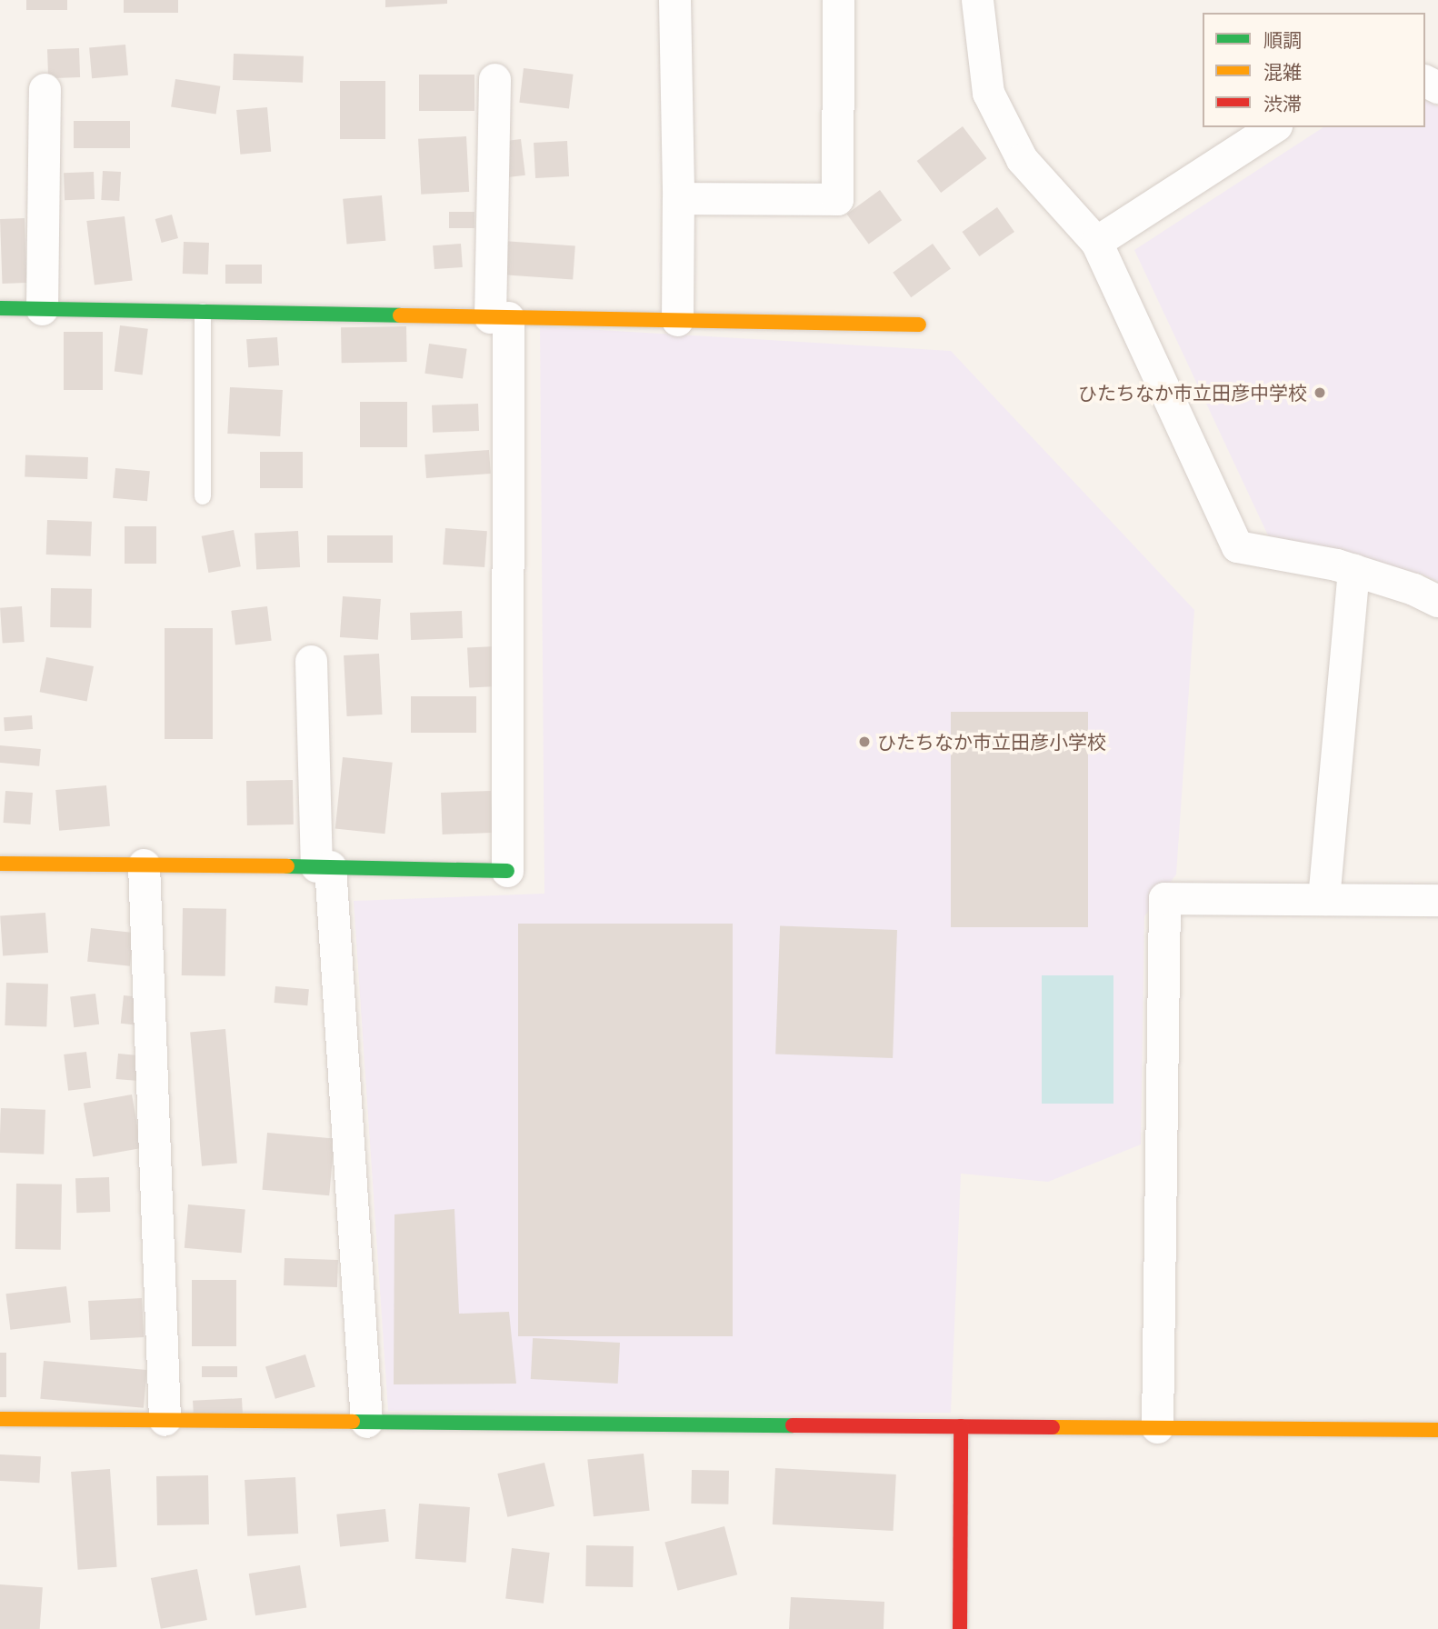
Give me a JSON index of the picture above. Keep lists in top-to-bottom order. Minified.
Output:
{"places":["ひたちなか市立田彦中学校","ひたちなか市立田彦小学校"],"legend":["順調","混雑","渋滞"]}
